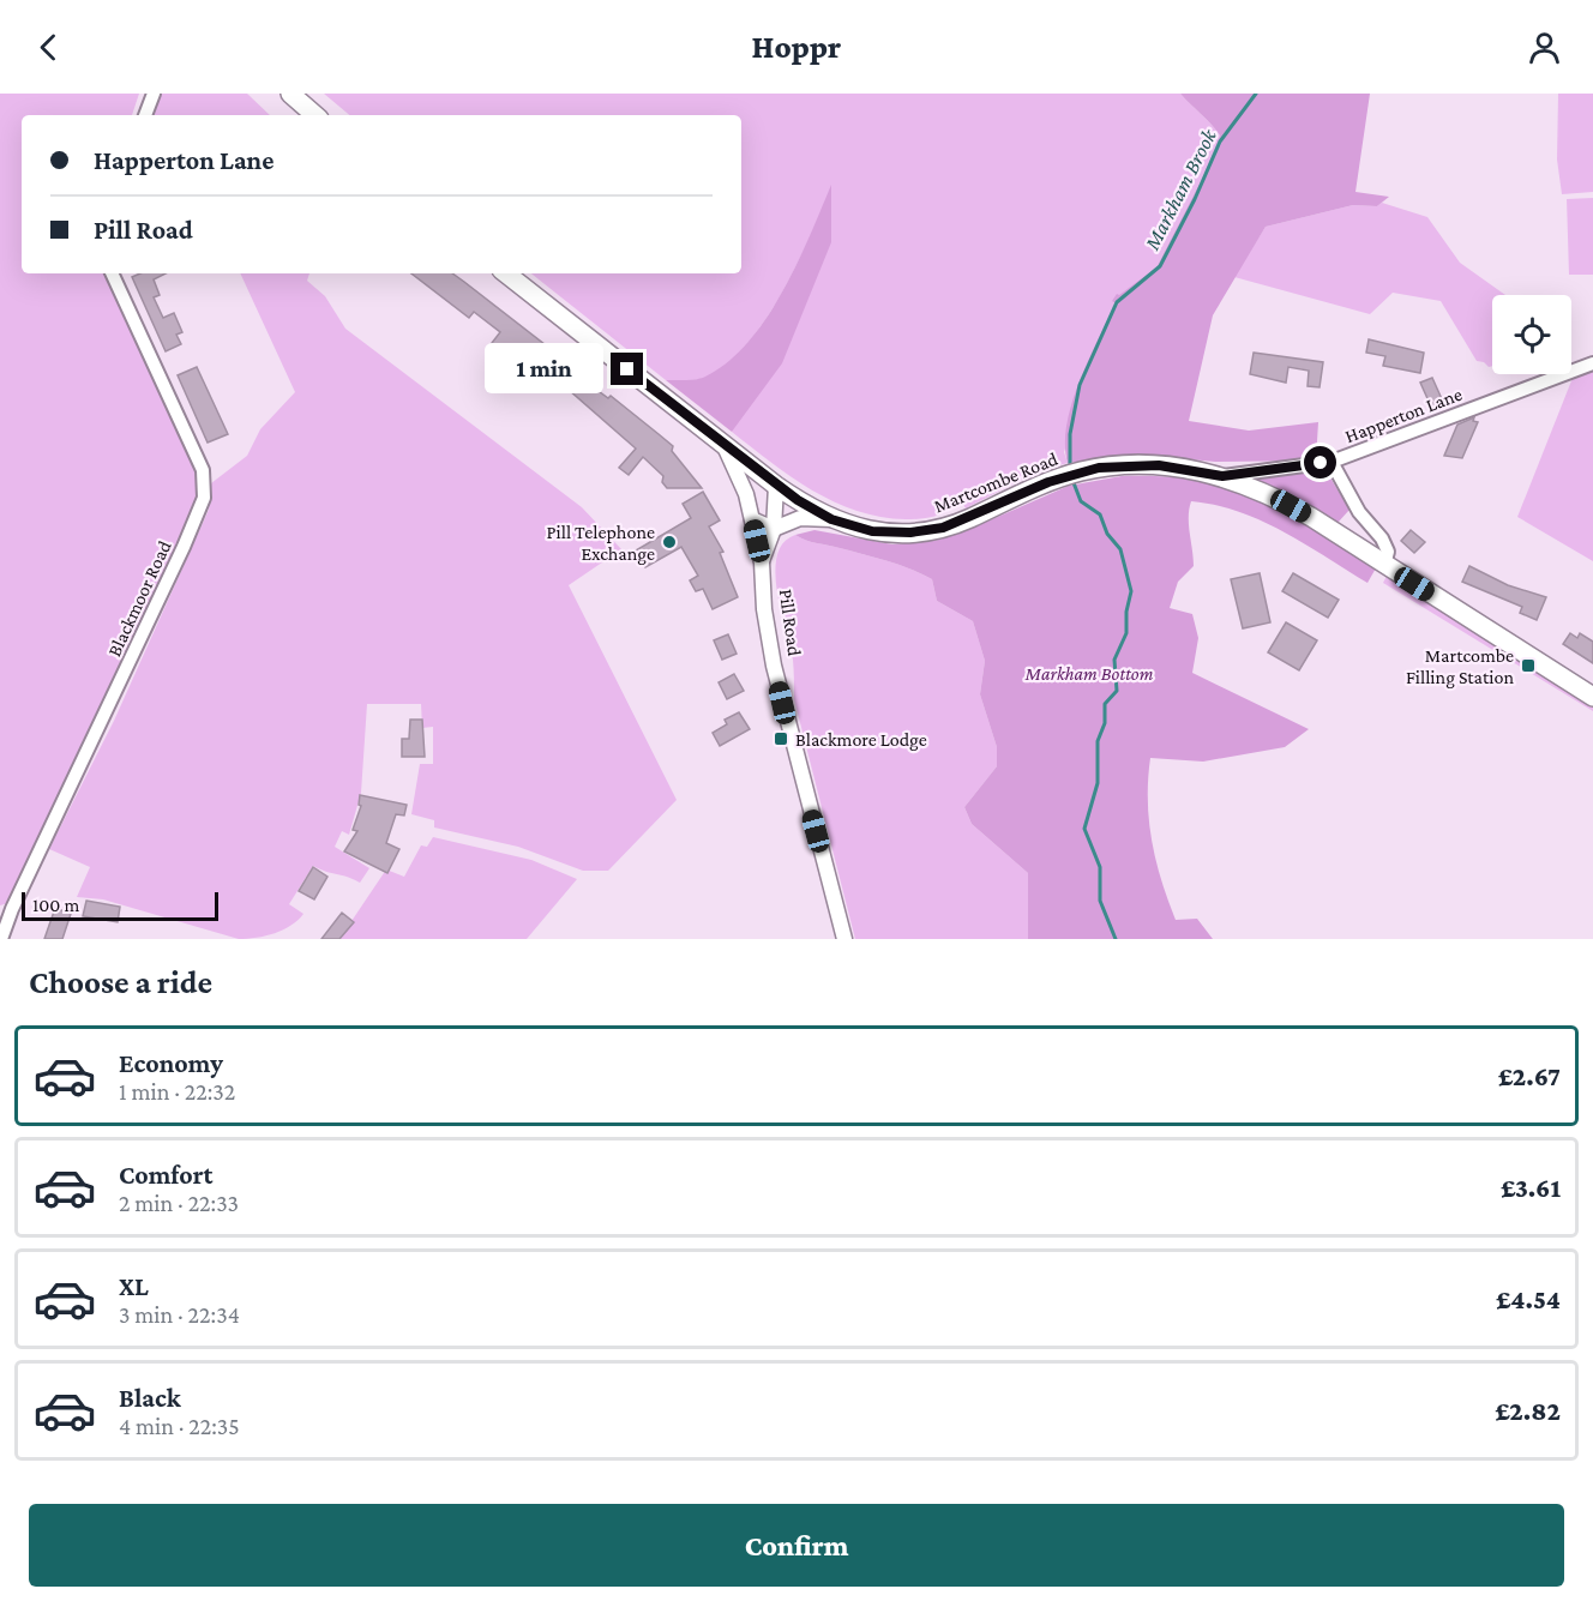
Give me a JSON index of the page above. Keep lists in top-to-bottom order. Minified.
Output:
{"streets":{"main road":["Martcombe Road","Pill Road"],"street":["Happerton Lane","Blackmoor Road"]},"crossings":[["Happerton Lane","Martcombe Road"],["Martcombe Road","Pill Road"]],"water":["Markham Brook"],"parks":["Markham Bottom"],"places":{"other":["Pill Telephone Exchange"],"transit":["Martcombe Filling Station","Blackmore Lodge"]},"scale_bar":"100 m","page":{"header":"Hoppr","banner":["Happerton Lane","Pill Road"],"bubble":"1 min","scale":"100 m","heading":"Choose a ride","list":[{"name":"Economy","note":"1 min · 22:32","value":"£2.67"},{"name":"Comfort","note":"2 min · 22:33","value":"£3.61"},{"name":"XL","note":"3 min · 22:34","value":"£4.54"},{"name":"Black","note":"4 min · 22:35","value":"£2.82"}],"buttons":"Confirm"}}
